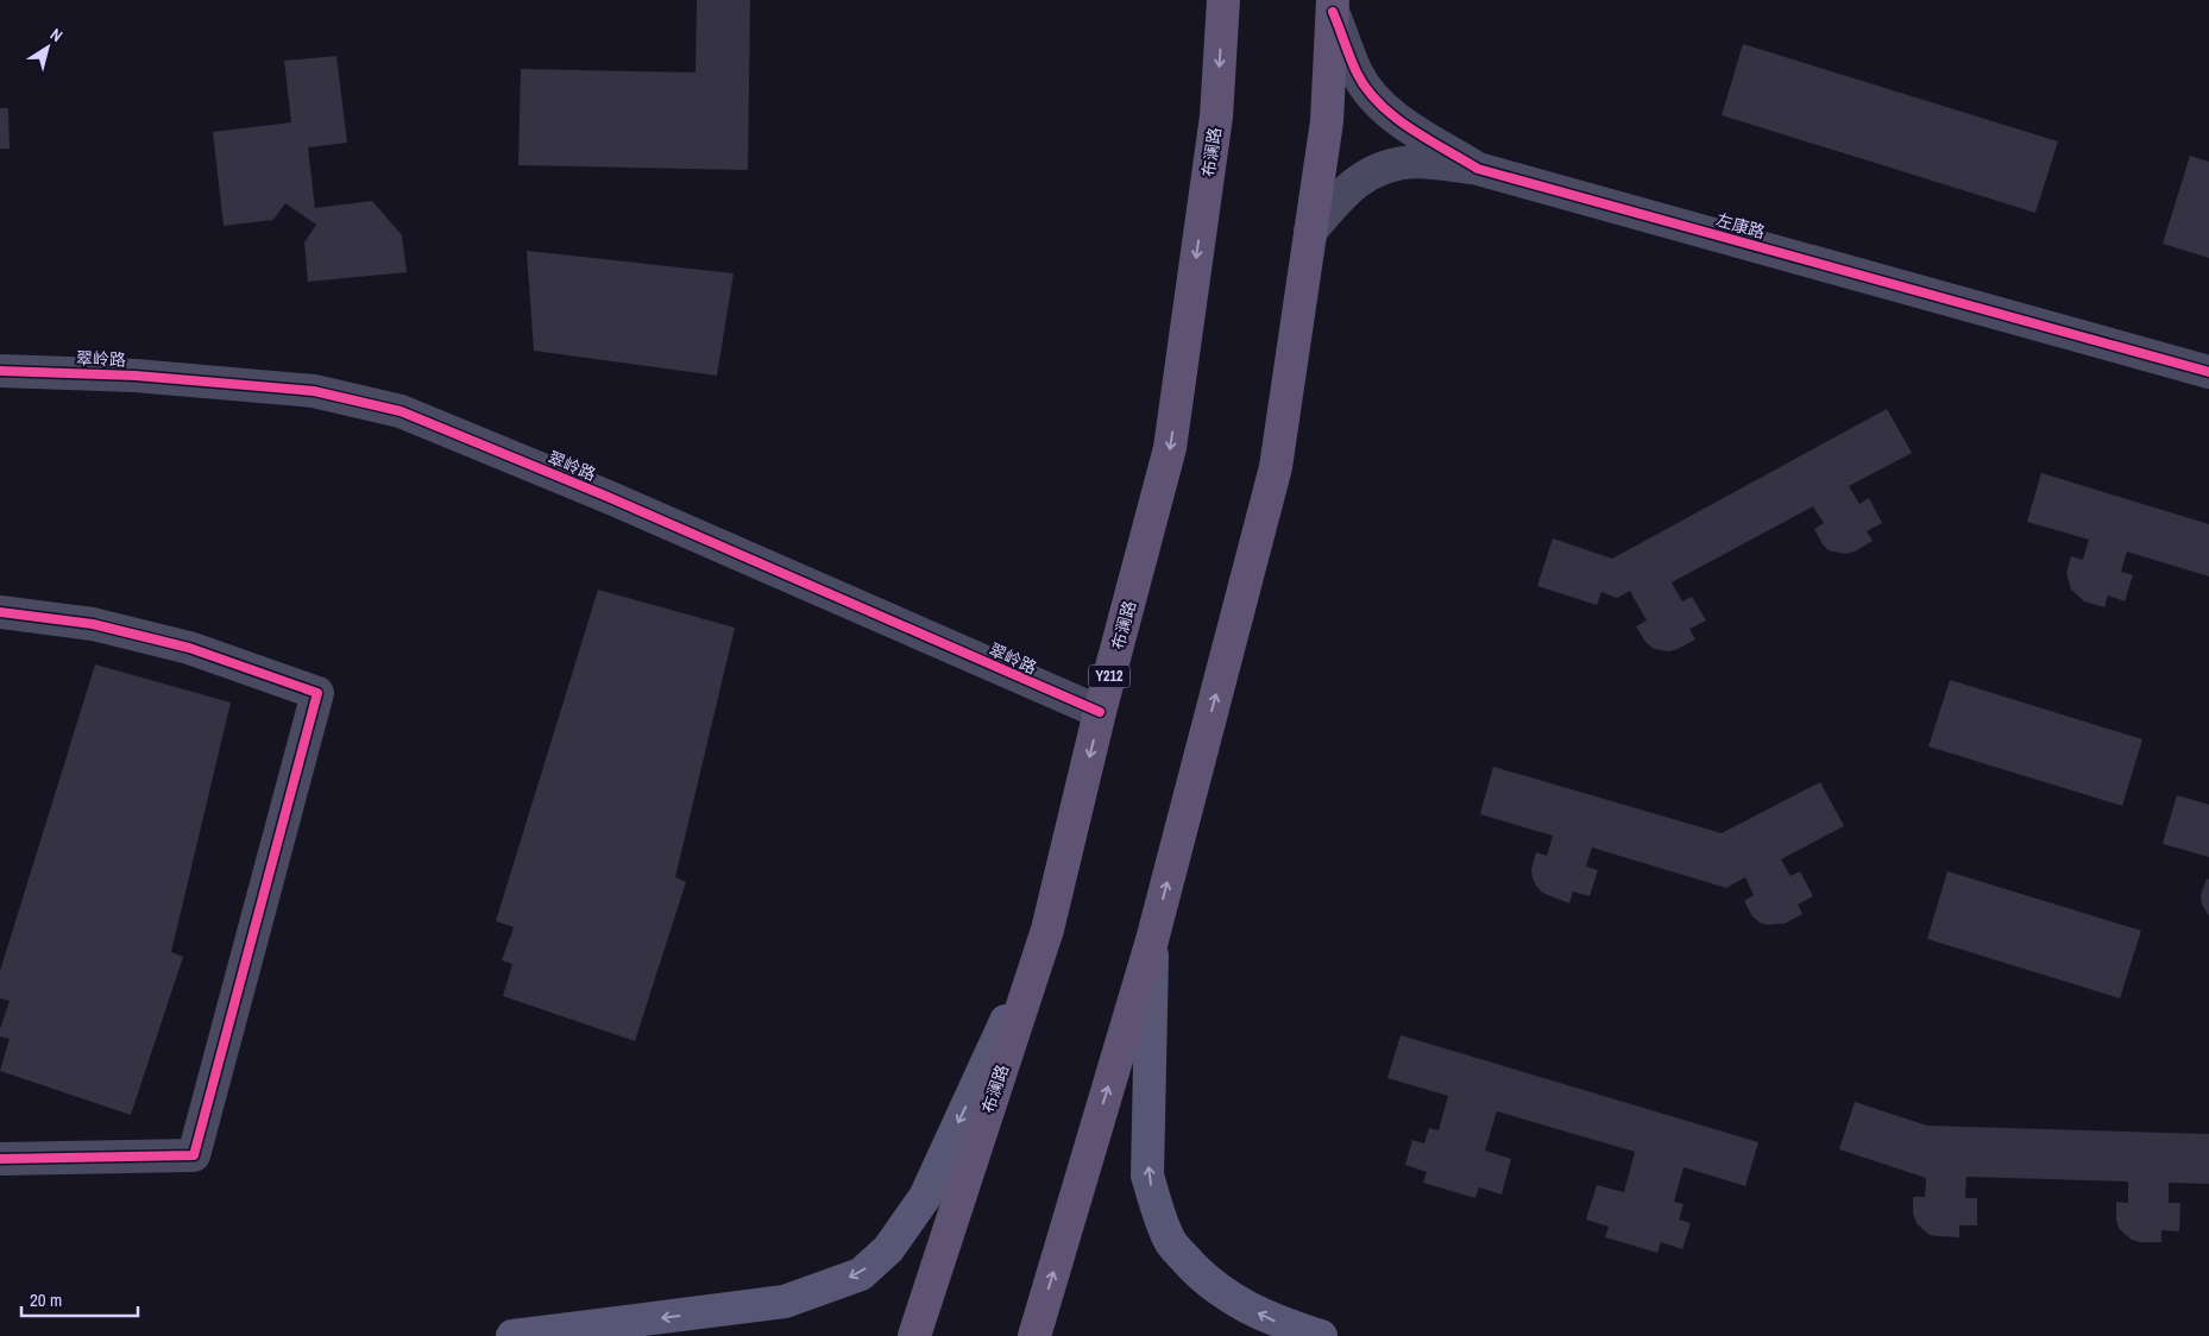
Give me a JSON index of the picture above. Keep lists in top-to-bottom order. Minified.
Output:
{"streets":{"main road":["布澜路","Y212"],"street":["左康路","翠岭路"]},"crossings":[["布澜路","翠岭路"]],"scale_bar":"20 m","north":"top right"}
